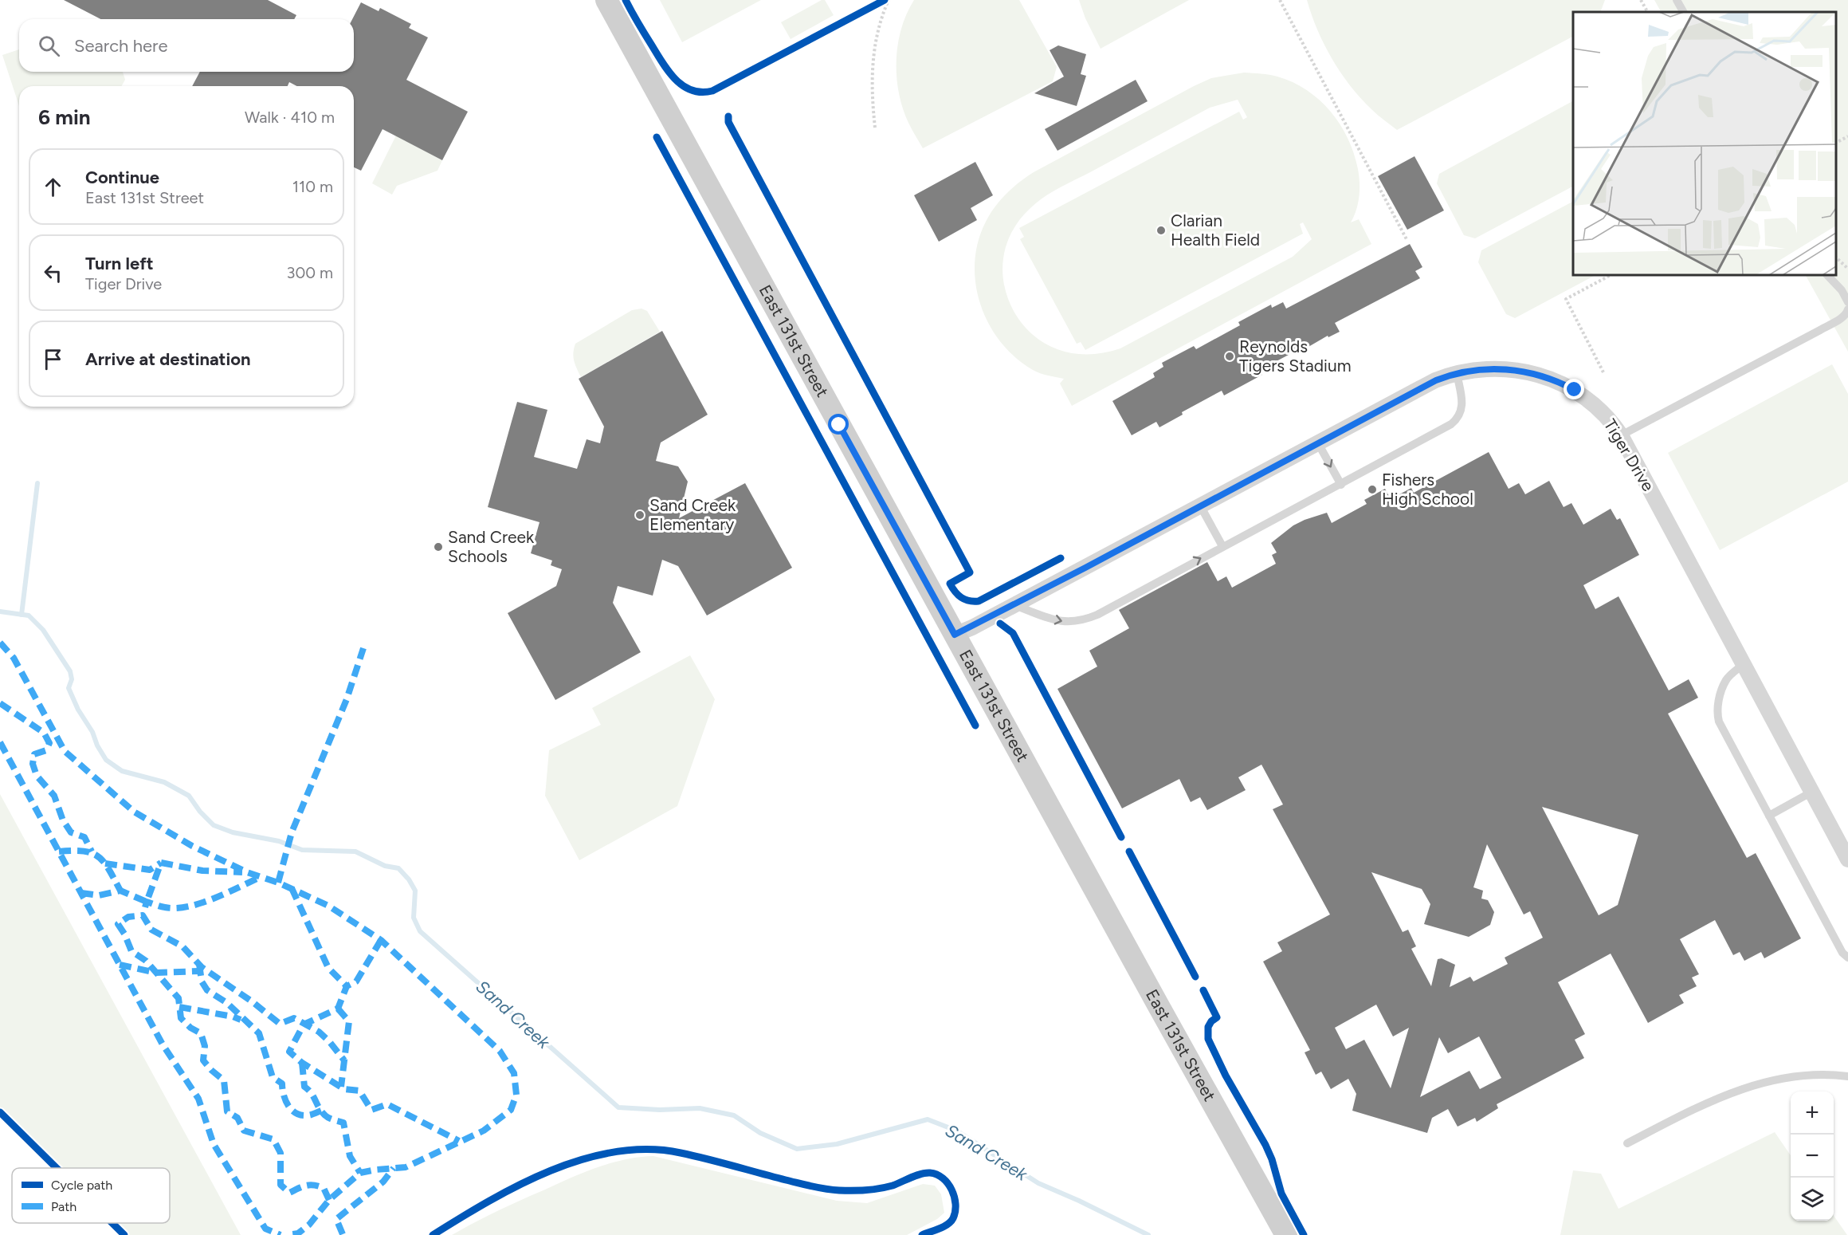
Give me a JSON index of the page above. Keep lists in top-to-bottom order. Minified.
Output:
{"streets":{"street":["East 131st Street","Tiger Drive"]},"crossings":[["East 131st Street","Tiger Drive"]],"water":["Sand Creek"],"places":["Clarian Health Field","Reynolds Tigers Stadium","Fishers High School","Sand Creek Elementary","Sand Creek Schools"],"legend":["Cycle path","Path"],"page":{"search":"Search here","heading":["6 min","Walk · 410 m"],"list":[["Continue","East 131st Street","110 m"],["Turn left","Tiger Drive","300 m"],"Arrive at destination"],"map_buttons":["+","−"]}}
